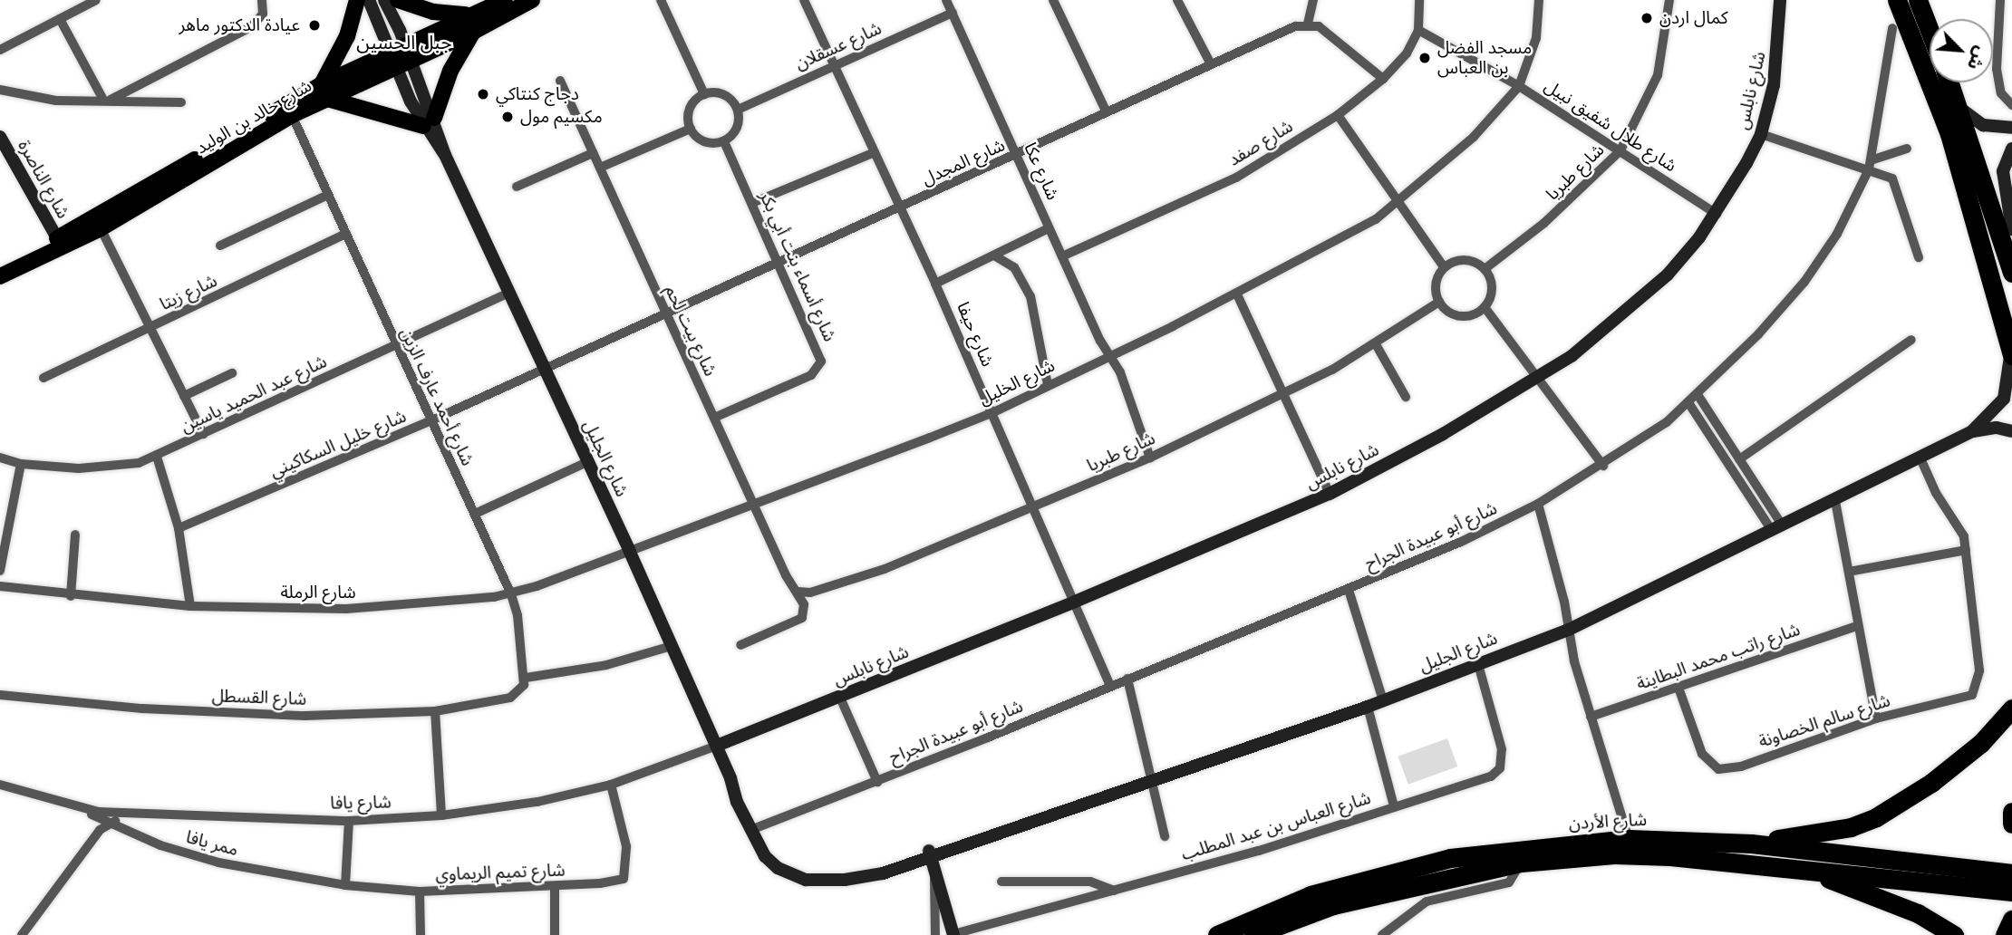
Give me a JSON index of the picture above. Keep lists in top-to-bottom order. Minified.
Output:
{"streets":{"highway":["شارع الأردن"],"main road":["شارع خالد بن الوليد"],"street":["شارع عسقلان","شارع نابلس","شارع طلال شفيق نبيل","شارع صفد","شارع المجدل","شارع عكا","شارع طبريا","شارع الناصرة","شارع أسماء بنت أبي بكر","شارع زيتا","شارع بيت لحم","شارع حيفا","شارع الخليل","شارع عبد الحميد ياسين","شارع أحمد عارف الزين","شارع خليل السكاكيني","شارع الجليل","شارع أبو عبيدة الجراح","شارع الرملة","شارع راتب محمد البطاينة","شارع القسطل","شارع سالم الخصاونة","شارع يافا","شارع العباس بن عبد المطلب","ممر يافا","شارع تميم الريماوي"]},"crossings":[["شارع عسقلان","شارع عكا"],["شارع عسقلان","شارع أسماء بنت أبي بكر"],["شارع عسقلان","شارع حيفا"],["شارع نابلس","شارع طلال شفيق نبيل"],["شارع نابلس","شارع حيفا"],["شارع نابلس","شارع الجليل"],["شارع نابلس","شارع يافا"],["شارع خالد بن الوليد","شارع الناصرة"],["شارع خالد بن الوليد","شارع أحمد عارف الزين"],["شارع خالد بن الوليد","شارع الجليل"],["شارع طلال شفيق نبيل","شارع صفد"],["شارع طلال شفيق نبيل","شارع طبريا"],["شارع طلال شفيق نبيل","شارع الخليل"],["شارع صفد","شارع عكا"],["شارع المجدل","شارع عكا"],["شارع المجدل","شارع أسماء بنت أبي بكر"],["شارع المجدل","شارع بيت لحم"],["شارع المجدل","شارع حيفا"],["شارع المجدل","شارع خليل السكاكيني"],["شارع المجدل","شارع الجليل"],["شارع عكا","شارع طبريا"],["شارع عكا","شارع الخليل"],["شارع طبريا","شارع بيت لحم"],["شارع طبريا","شارع حيفا"],["شارع أسماء بنت أبي بكر","شارع بيت لحم"],["شارع زيتا","شارع أحمد عارف الزين"],["شارع بيت لحم","شارع الخليل"],["شارع حيفا","شارع الخليل"],["شارع حيفا","شارع أبو عبيدة الجراح"],["شارع الخليل","شارع الجليل"],["شارع الخليل","شارع الرملة"],["شارع عبد الحميد ياسين","شارع أحمد عارف الزين"],["شارع عبد الحميد ياسين","شارع الجليل"],["شارع أحمد عارف الزين","شارع خليل السكاكيني"],["شارع أحمد عارف الزين","شارع الرملة"],["شارع أحمد عارف الزين","شارع القسطل"],["شارع خليل السكاكيني","شارع الجليل"],["شارع الجليل","شارع أبو عبيدة الجراح"],["شارع الجليل","شارع الرملة"],["شارع الجليل","شارع سالم الخصاونة"],["شارع الجليل","شارع يافا"],["شارع الجليل","شارع العباس بن عبد المطلب"],["شارع راتب محمد البطاينة","شارع سالم الخصاونة"],["شارع يافا","ممر يافا"],["شارع يافا","شارع تميم الريماوي"],["ممر يافا","شارع تميم الريماوي"]],"districts":["جبل الحسين"],"places":["كمال اردن","عيادة الدكتور ماهر","مسجد الفضل بن العباس","دجاج كنتاكي","مكسيم مول"],"north":"bottom right"}
